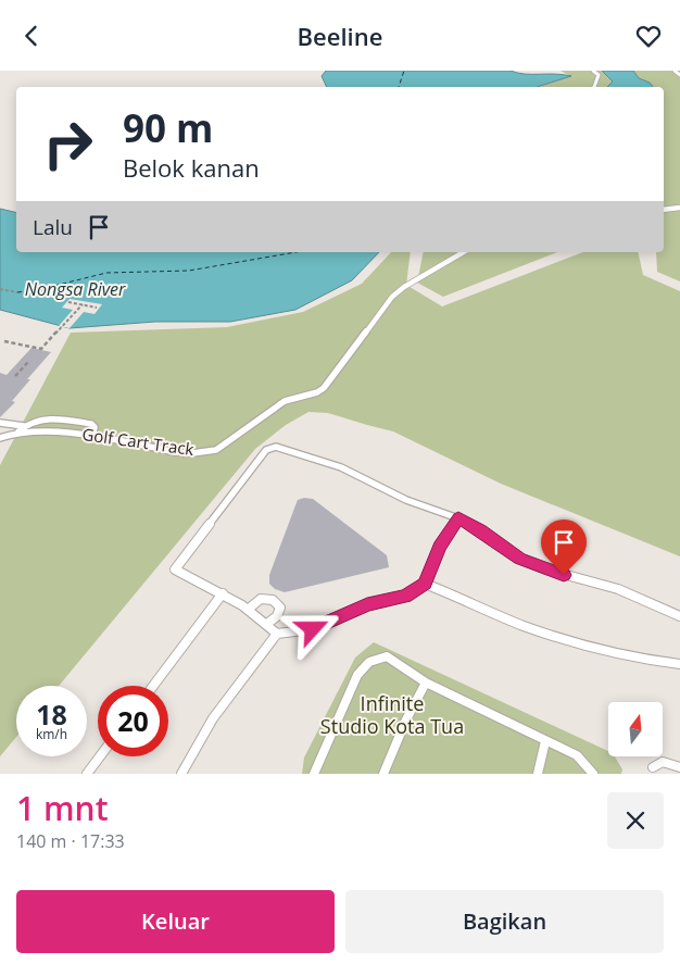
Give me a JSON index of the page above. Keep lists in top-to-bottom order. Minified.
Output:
{"streets":{"lane":["Golf Cart Track"]},"water":["Nongsa River"],"parks":["Infinite Studio Kota Tua"],"north":"top","page":{"header":"Beeline","turn":["90 m","Belok kanan"],"then":"Lalu","speed":"18 km/h","limit":"20","heading":["1 mnt","140 m · 17:33"],"buttons":["Keluar","Bagikan"]}}
